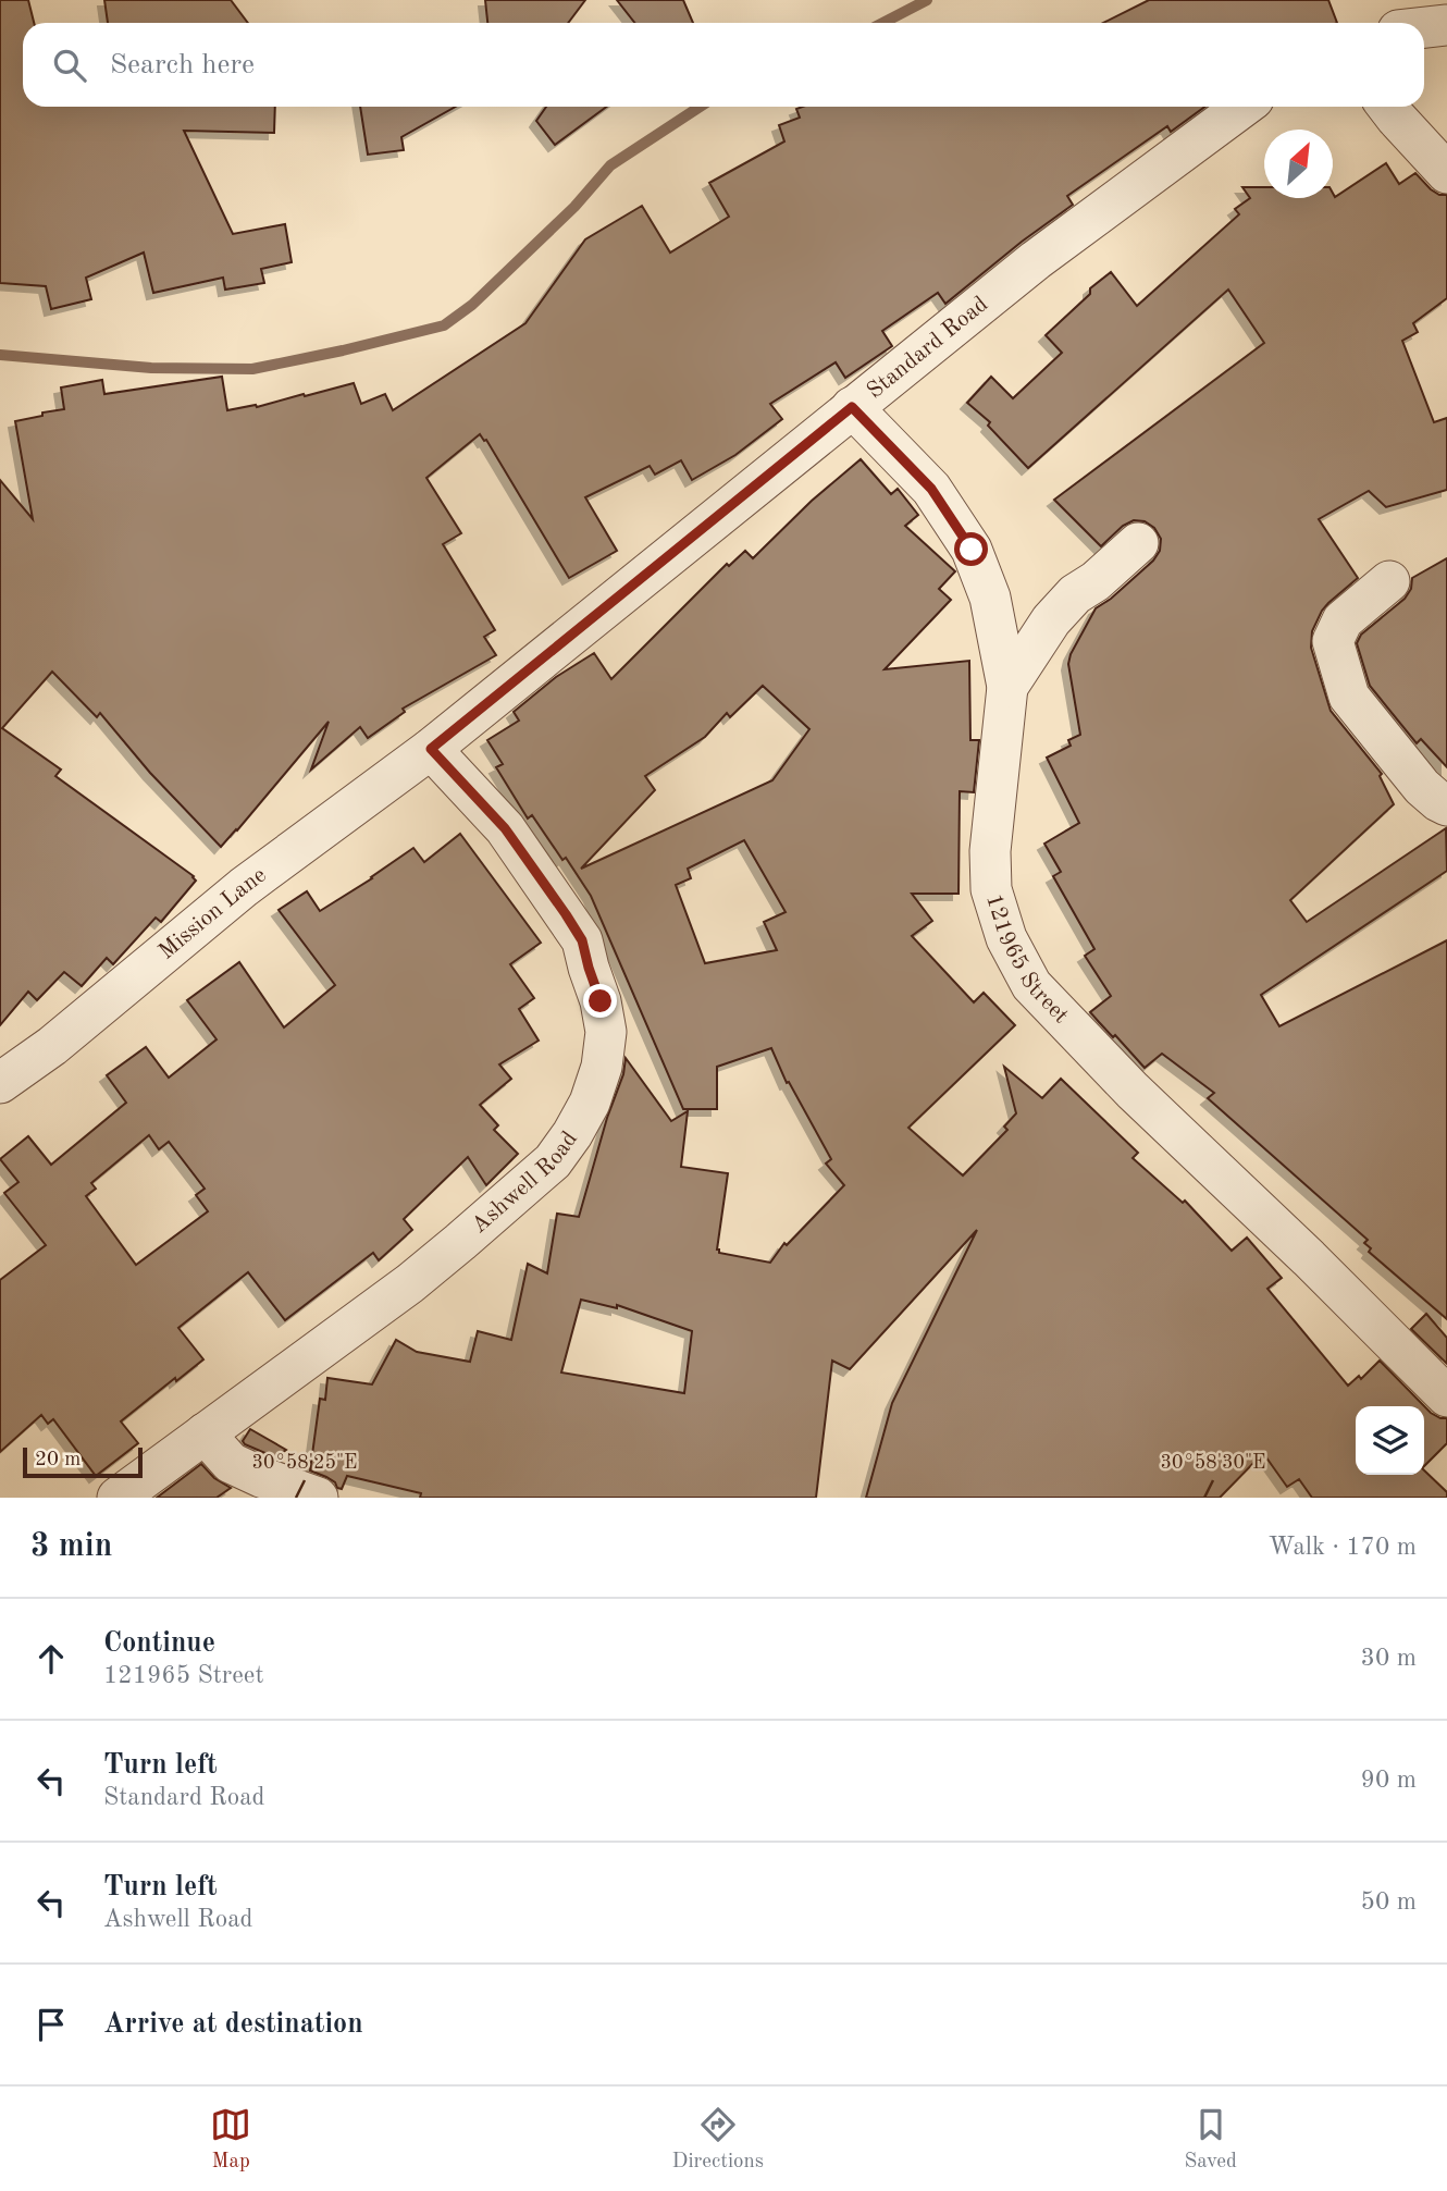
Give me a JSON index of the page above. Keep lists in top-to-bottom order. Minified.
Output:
{"streets":{"street":["Standard Road","Mission Lane","121965 Street","Ashwell Road"]},"crossings":[["Standard Road","Mission Lane"],["Standard Road","121965 Street"],["Standard Road","Ashwell Road"],["Mission Lane","Ashwell Road"]],"scale_bar":"20 m","north":"top right","page":{"search":"Search here","scale":"20 m","heading":["3 min","Walk · 170 m"],"list":[["Continue","121965 Street","30 m"],["Turn left","Standard Road","90 m"],["Turn left","Ashwell Road","50 m"],"Arrive at destination"],"nav":["Map","Directions","Saved"]},"coordinates":["30°58'25\"E","30°58'30\"E"]}
